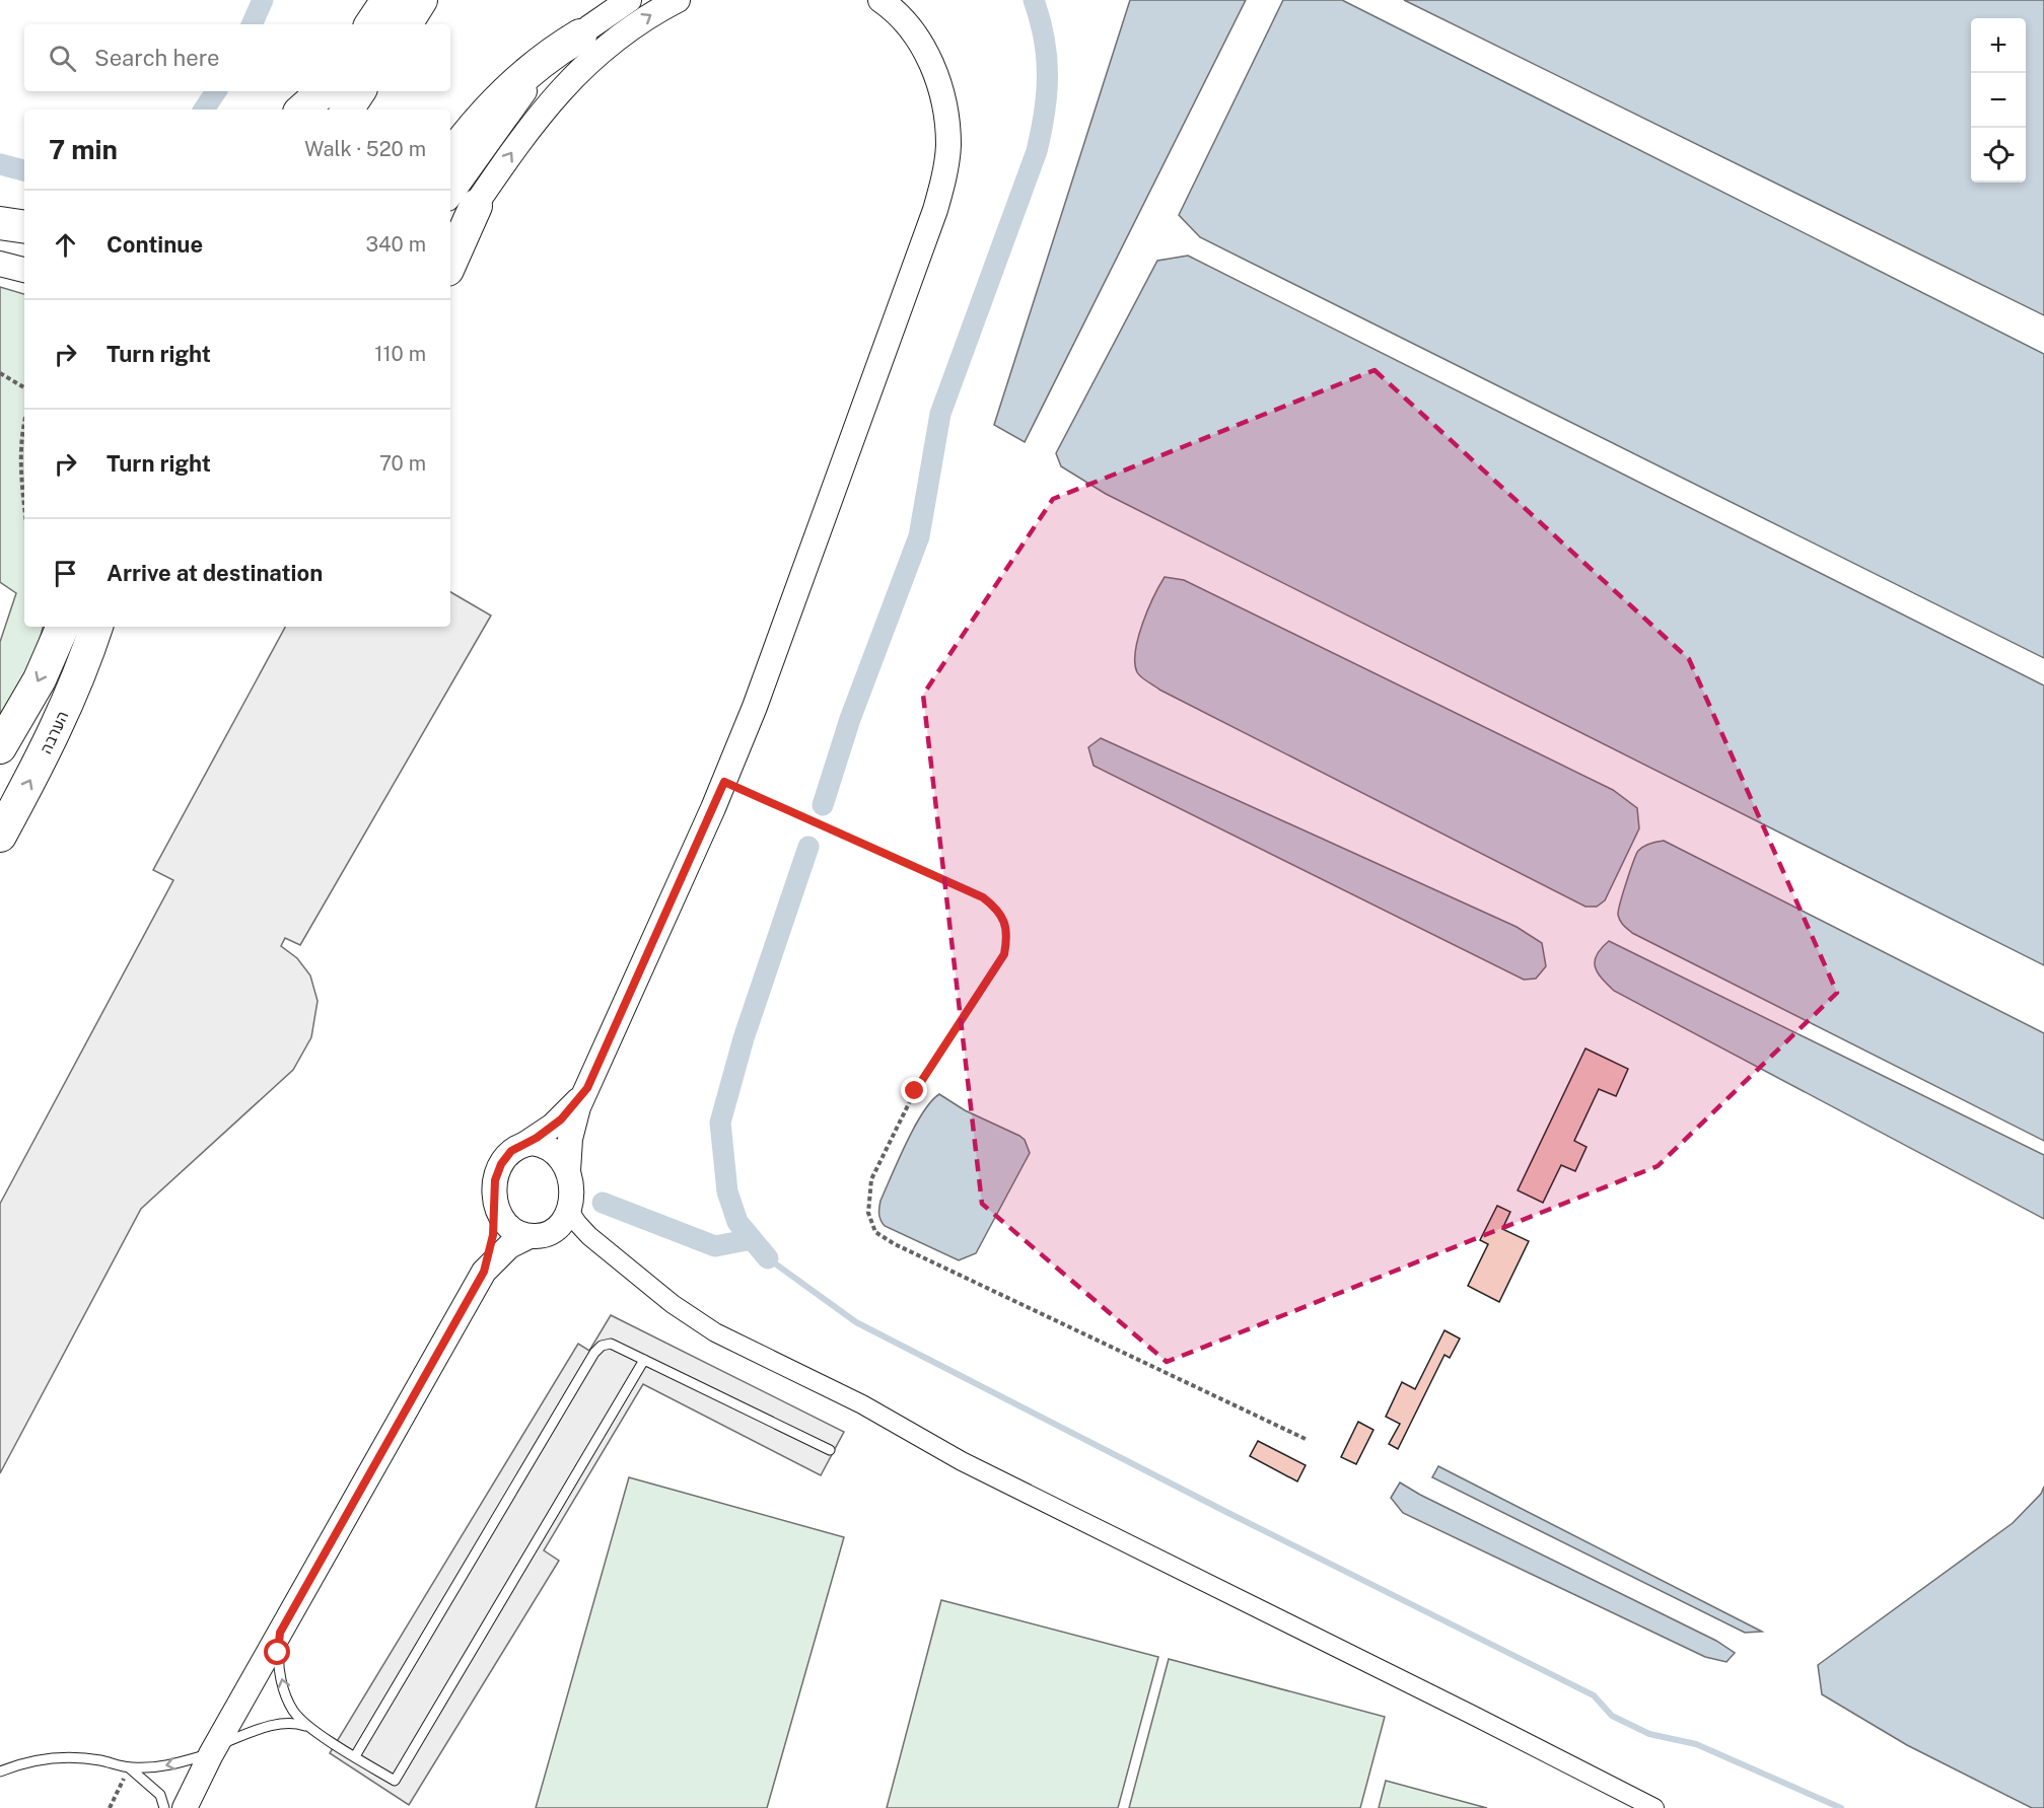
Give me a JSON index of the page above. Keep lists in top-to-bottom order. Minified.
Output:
{"streets":{"highway":["הערבה"]},"page":{"map_buttons":["+","−"],"search":"Search here","heading":["7 min","Walk · 520 m"],"list":[["Continue","340 m"],["Turn right","110 m"],["Turn right","70 m"],"Arrive at destination"]}}
